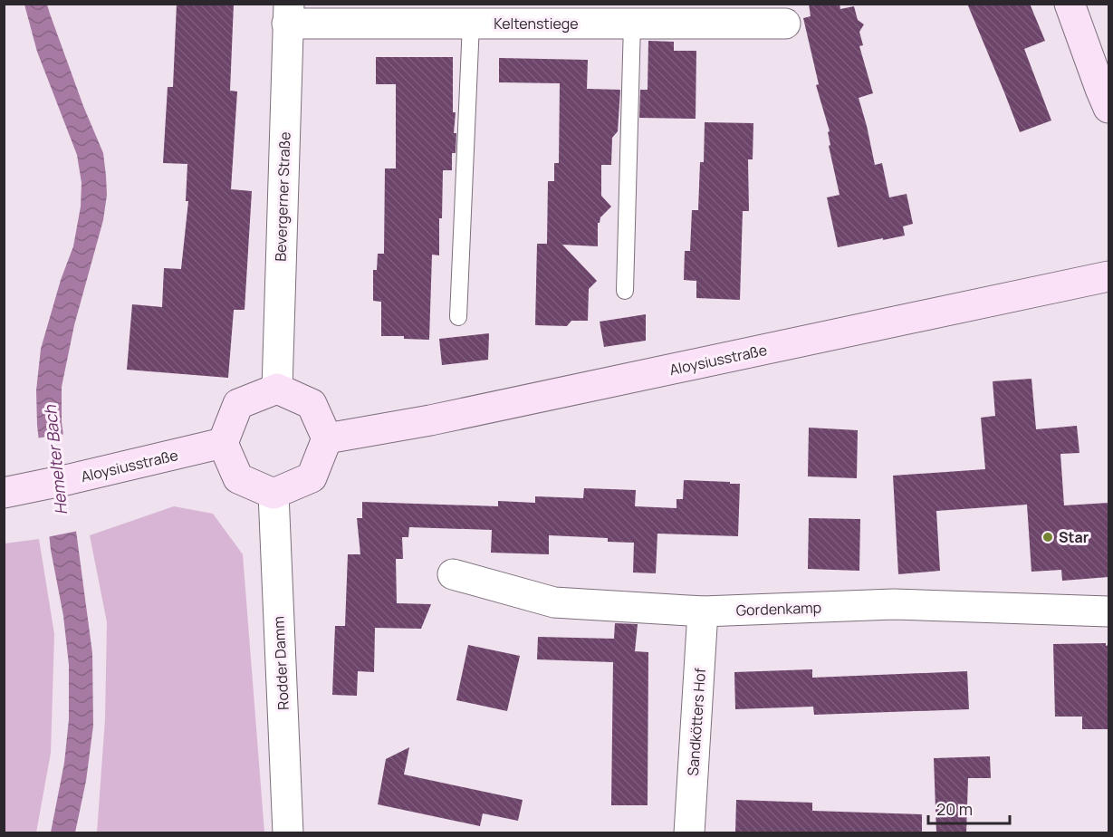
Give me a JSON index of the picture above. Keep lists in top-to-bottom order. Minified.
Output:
{"streets":{"street":["Keltenstiege","Bevergerner Straße","Aloysiusstraße","Gordenkamp","Rodder Damm","Sandkötters Hof"]},"crossings":[["Keltenstiege","Bevergerner Straße"],["Bevergerner Straße","Aloysiusstraße"],["Bevergerner Straße","Rodder Damm"],["Aloysiusstraße","Rodder Damm"],["Gordenkamp","Sandkötters Hof"]],"water":["Hemelter Bach"],"places":["Star"],"scale_bar":"20 m"}
